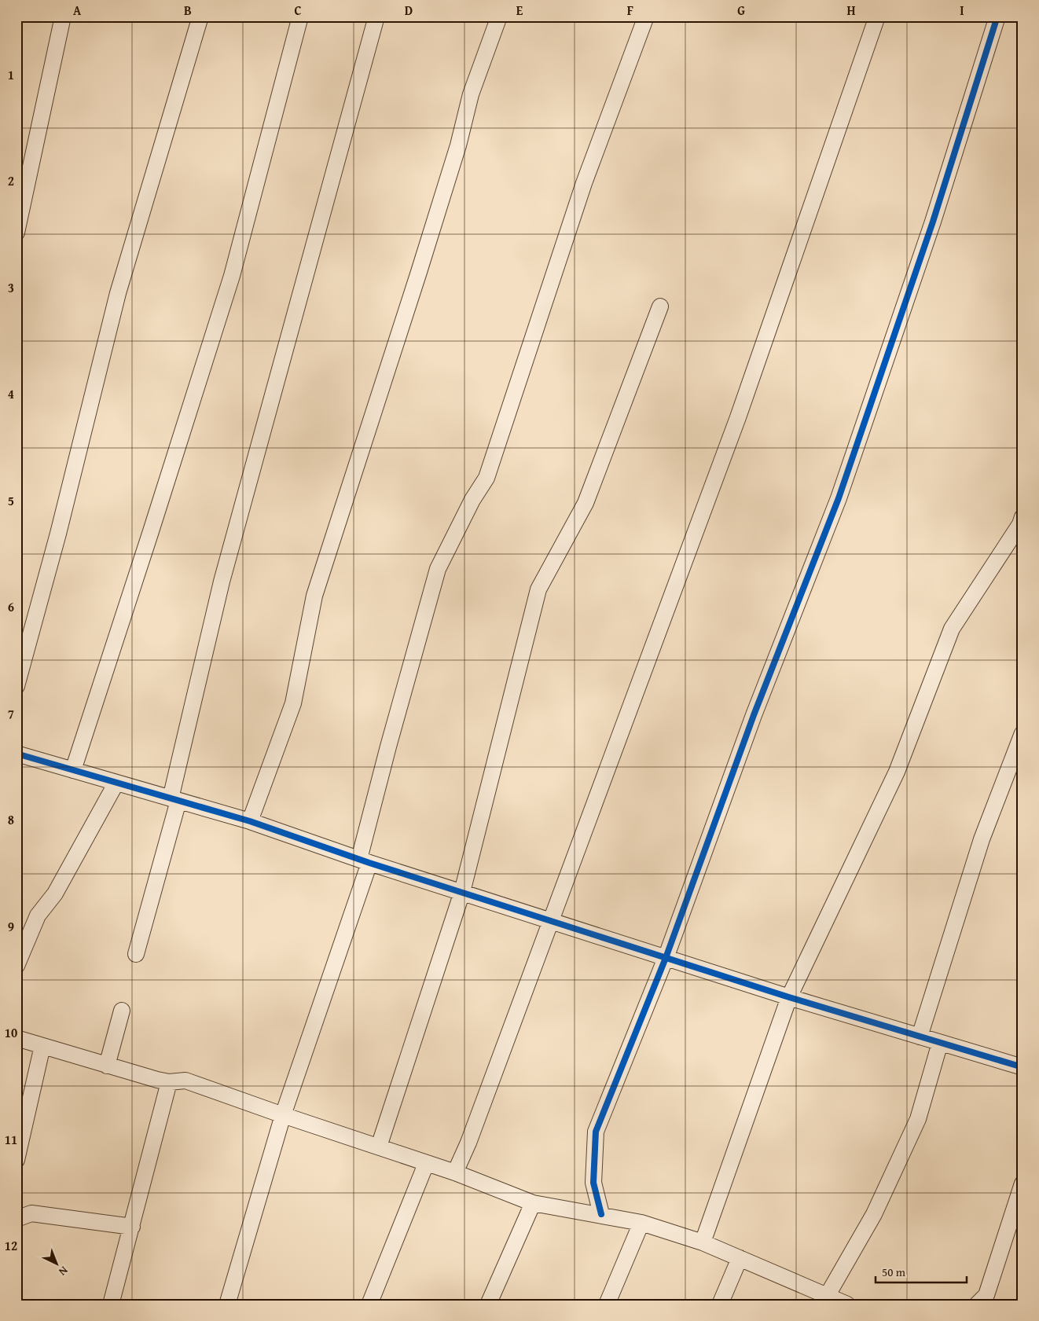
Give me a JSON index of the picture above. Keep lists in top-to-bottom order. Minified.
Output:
{"scale_bar":"50 m","north":"bottom right","grid":{"columns":["A","B","C","D","E","F","G","H","I"],"rows":["1","2","3","4","5","6","7","8","9","10","11","12"]}}
